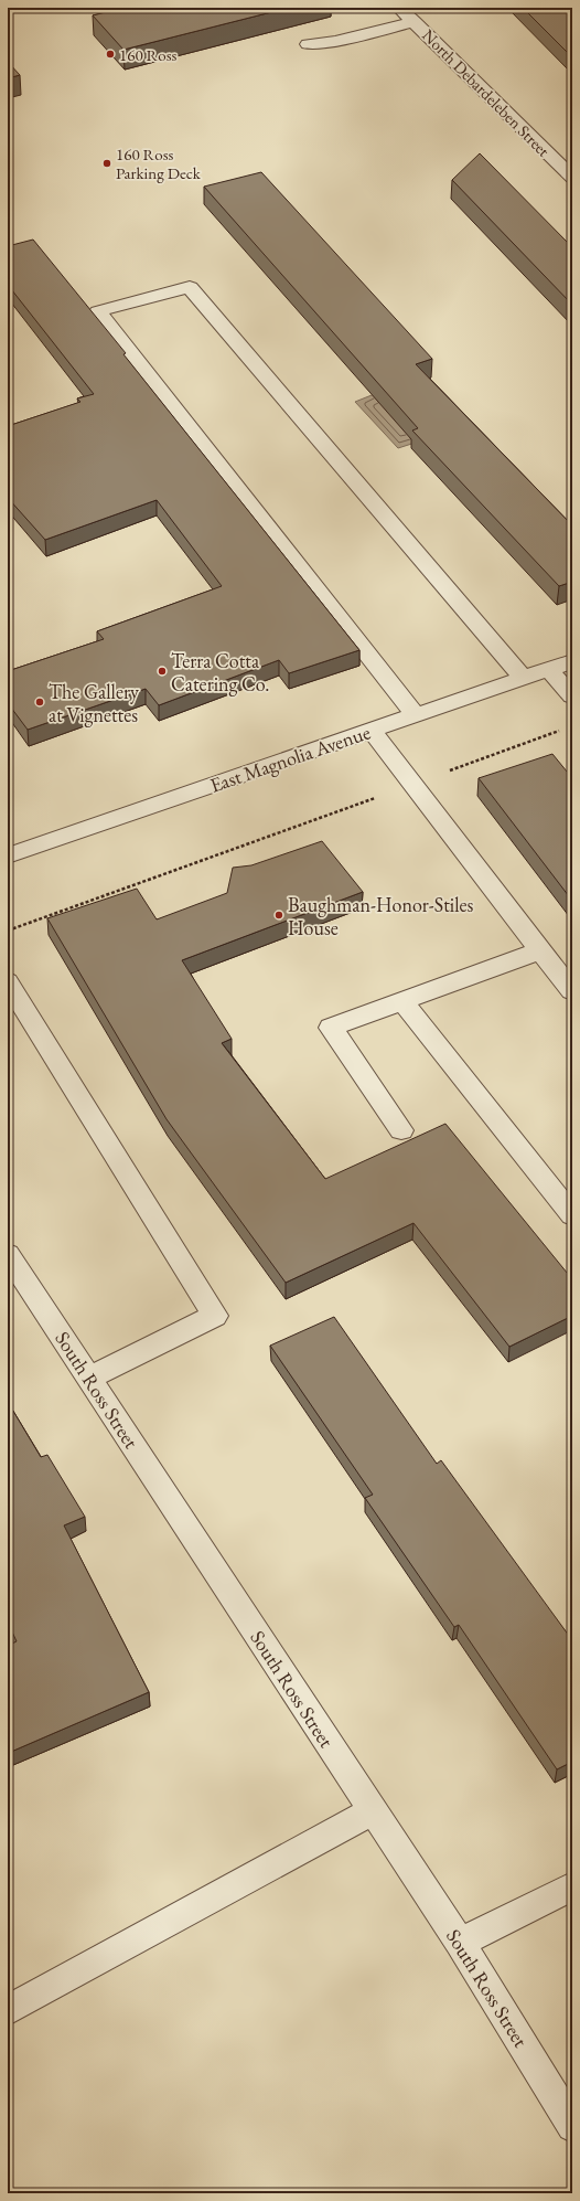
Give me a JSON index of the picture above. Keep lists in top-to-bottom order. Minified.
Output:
{"streets":{"street":["North Debardeleben Street","East Magnolia Avenue","South Ross Street"]},"places":["160 Ross","160 Ross Parking Deck","Terra Cotta Catering Co.","The Gallery at Vignettes","Baughman-Honor-Stiles House"]}
